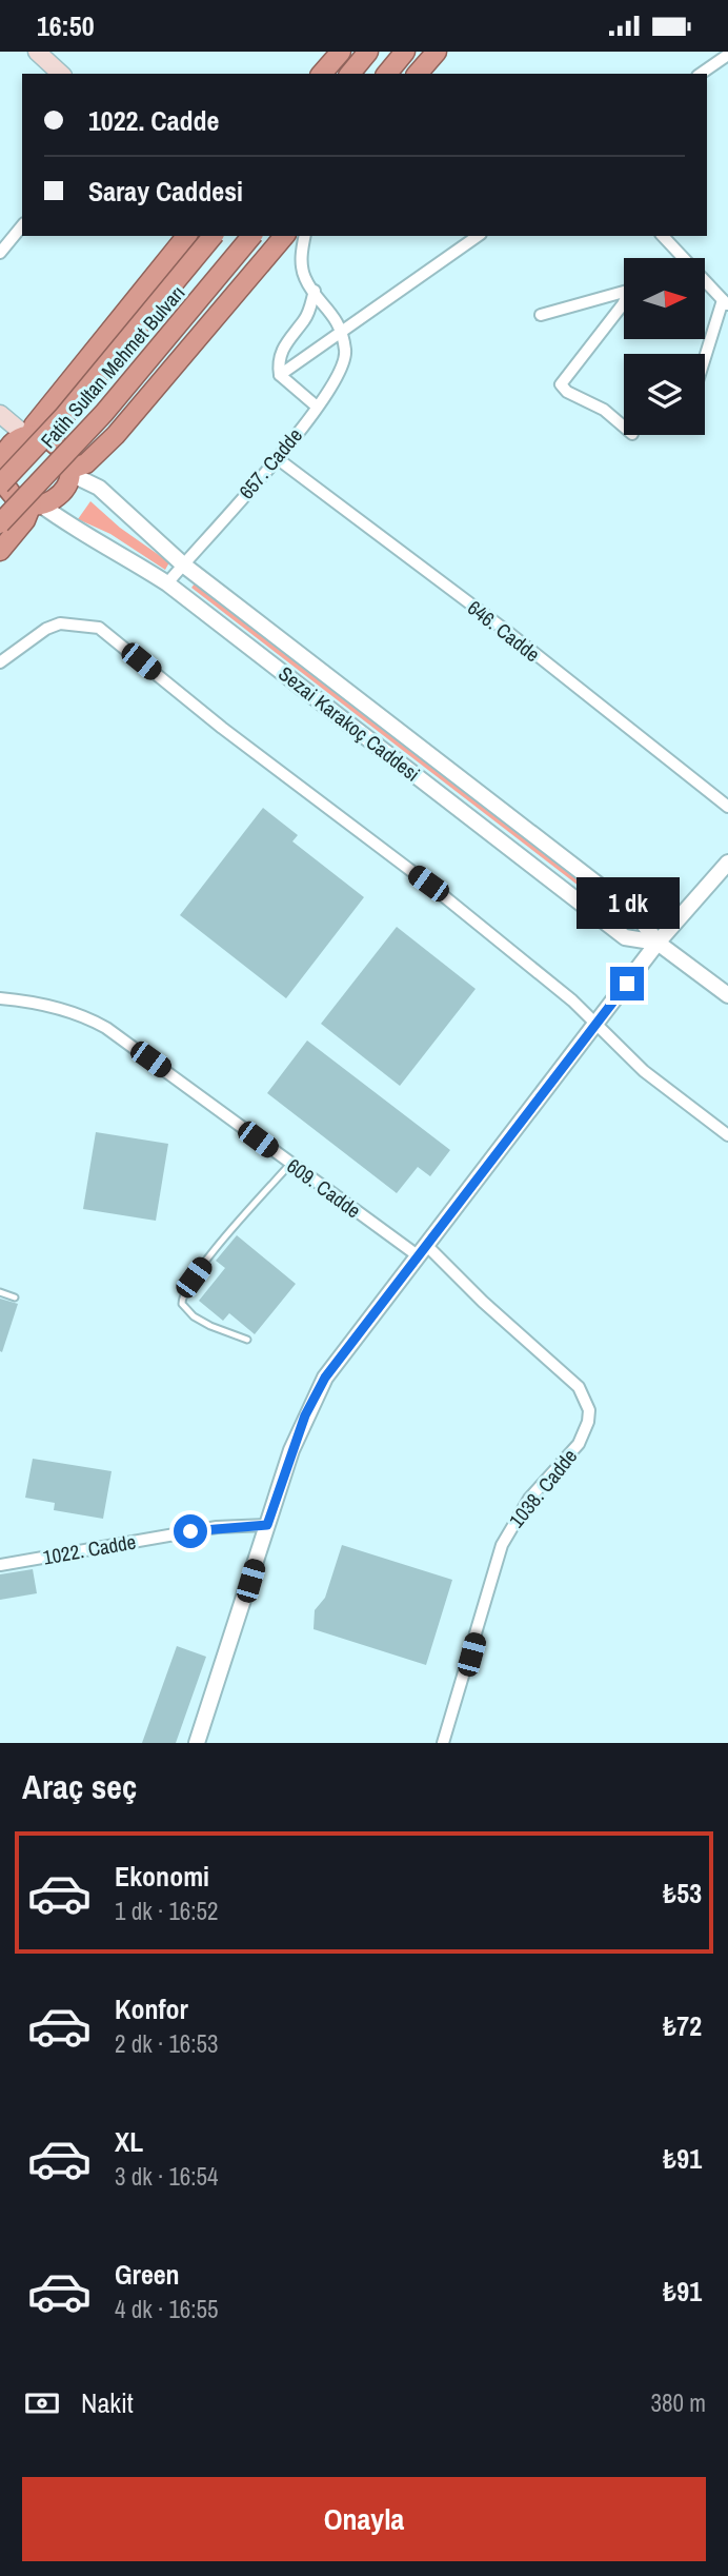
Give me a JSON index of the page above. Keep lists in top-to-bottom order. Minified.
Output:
{"streets":{"highway":["Fatih Sultan Mehmet Bulvarı"],"street":["657. Cadde","646. Cadde","Sezai Karakoç Caddesi","609. Cadde","1038. Cadde","1022. Cadde"]},"crossings":[["657. Cadde","646. Cadde"],["657. Cadde","Sezai Karakoç Caddesi"],["609. Cadde","1038. Cadde"]],"north":"right","page":{"status":"16:50","banner":["1022. Cadde","Saray Caddesi"],"bubble":"1 dk","heading":"Araç seç","list":[{"name":"Ekonomi","note":"1 dk · 16:52","value":"₺53"},{"name":"Konfor","note":"2 dk · 16:53","value":"₺72"},{"name":"XL","note":"3 dk · 16:54","value":"₺91"},{"name":"Green","note":"4 dk · 16:55","value":"₺91"}],"pay":["Nakit","380 m"],"buttons":"Onayla"}}
